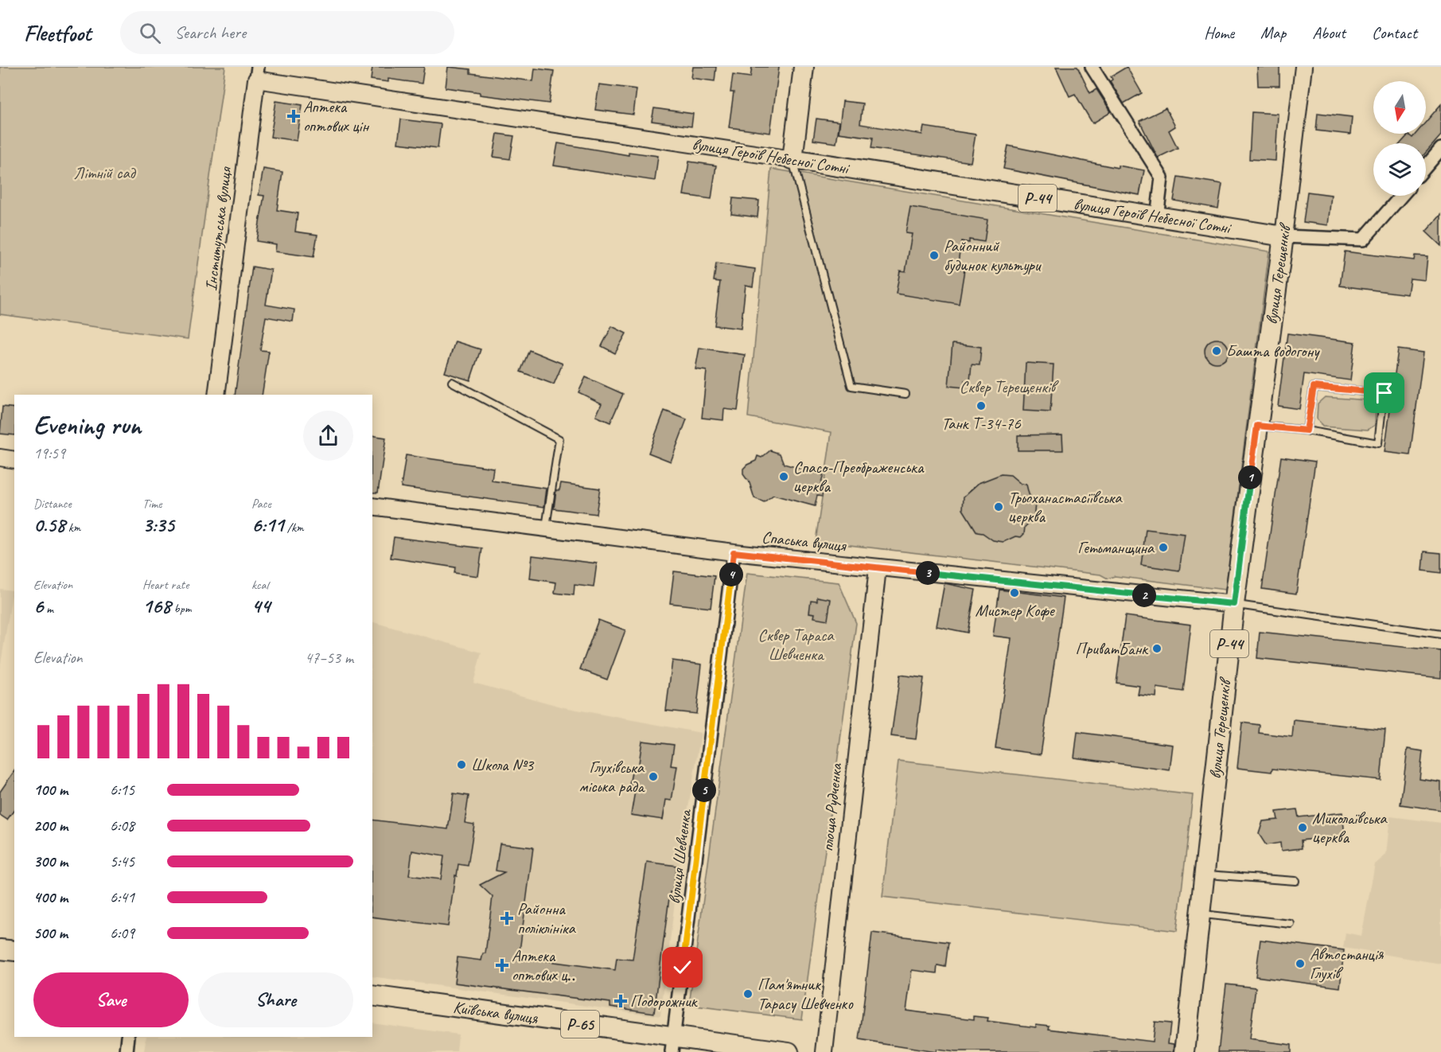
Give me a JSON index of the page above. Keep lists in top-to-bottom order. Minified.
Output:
{"streets":{"main road":["вулиця Героїв Небесної Сотні","Р-44","вулиця Терещенків","Київська вулиця","Р-65"],"street":["Інститутська вулиця","Спаська вулиця","площа Рудченка","вулиця Шевченка"]},"crossings":[["вулиця Героїв Небесної Сотні","Інститутська вулиця"],["вулиця Героїв Небесної Сотні","вулиця Терещенків"],["вулиця Терещенків","Спаська вулиця"],["Спаська вулиця","площа Рудченка"],["Спаська вулиця","вулиця Шевченка"],["вулиця Шевченка","Київська вулиця"]],"parks":["Літній сад","Сквер Терещенків","Сквер Тараса Шевченка"],"places":{"health":["Аптека оптових цін","Районна поліклініка","Аптека оптових ц‥","Подорожник"],"other":["Районний будинок культури","Башта водогону","Танк Т-34-76","Спасо-Преображенська церква","Трьоханастасіївська церква","Гетьманщина","Мистер Кофе","ПриватБанк","Школа №3","Глухівська міська рада","Миколаївська церква","Автостанція Глухів","Пам'ятник Тарасу Шевченко"]},"north":"bottom","page":{"header":"Fleetfoot","search":"Search here","nav":["Home","Map","About","Contact"],"heading":["Evening run","19:59"],"pins":["1","3","4","2","5"],"stats":[["Distance","0.58 km"],["Time","3:35"],["Pace","6:11 /km"],["Elevation","6 m"],["Heart rate","168 bpm"],["kcal","44"]],"chart":["Elevation","47–53 m"],"list":[{"name":"100 m","note":"6:15"},{"name":"200 m","note":"6:08"},{"name":"300 m","note":"5:45"},{"name":"400 m","note":"6:41"},{"name":"500 m","note":"6:09"}],"buttons":["Save","Share"]}}
